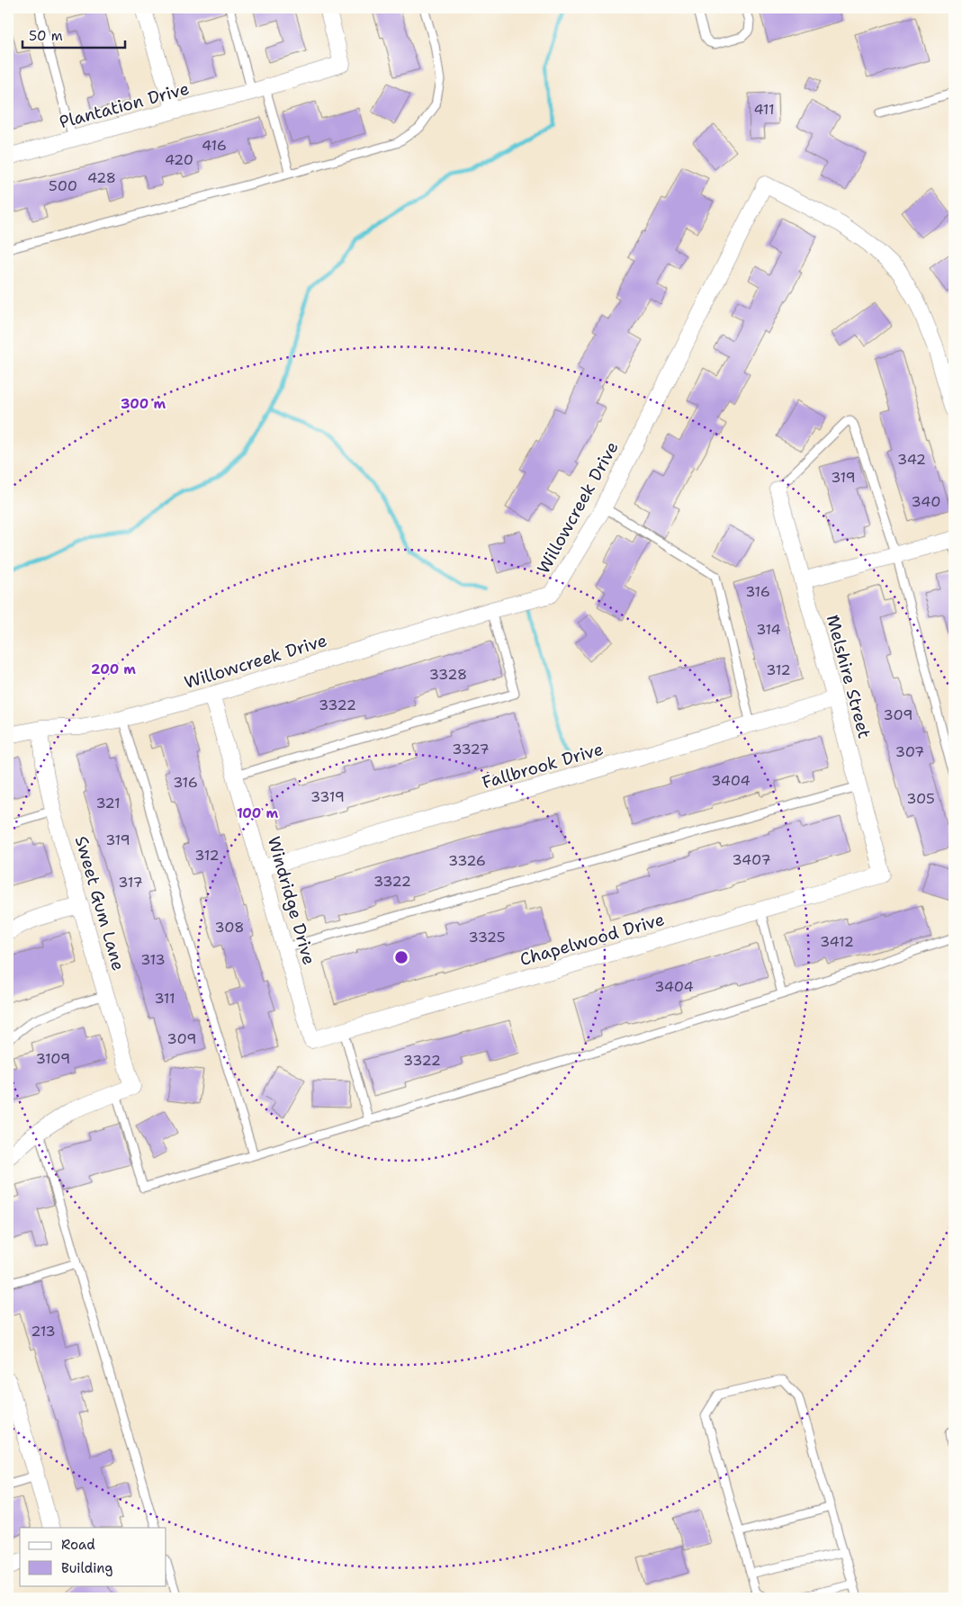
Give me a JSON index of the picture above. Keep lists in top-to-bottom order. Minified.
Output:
{"streets":{"street":["Plantation Drive","Willowcreek Drive","Melshire Street","Fallbrook Drive","Windridge Drive","Sweet Gum Lane","Chapelwood Drive"]},"crossings":[["Willowcreek Drive","Windridge Drive"],["Willowcreek Drive","Sweet Gum Lane"],["Melshire Street","Fallbrook Drive"],["Melshire Street","Chapelwood Drive"],["Fallbrook Drive","Windridge Drive"],["Windridge Drive","Chapelwood Drive"]],"house_numbers":["411","416","420","428","500","342","319","340","316","314","312","3328","3322","309","3327","307","3404","316","3319","305","321","319","312","3407","3326","3322","317","308","3325","3412","313","3404","311","309","3109","3322","213"],"legend":["Road","Building"],"scale_bar":"50 m","rings":["300 m","200 m","100 m"]}
